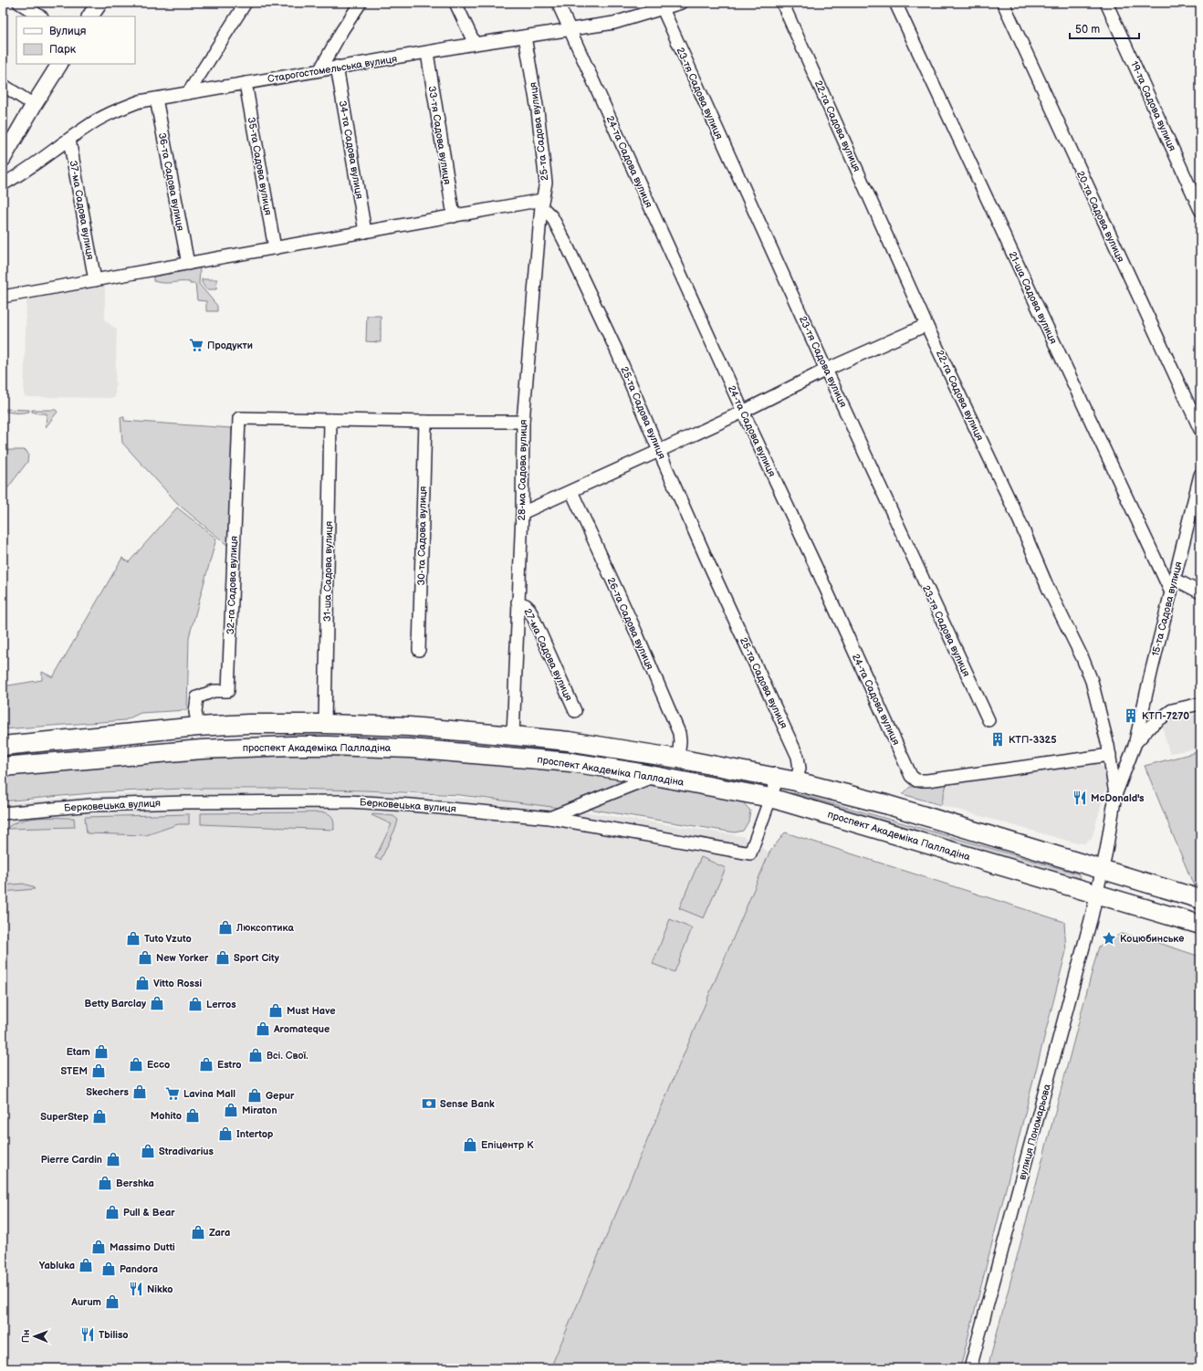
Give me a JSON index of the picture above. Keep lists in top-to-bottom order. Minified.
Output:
{"streets":{"highway":["проспект Академіка Палладіна"],"street":["Старогостомельська вулиця","23-тя Садова вулиця","19-та Садова вулиця","22-га Садова вулиця","25-та Садова вулиця","33-тя Садова вулиця","34-та Садова вулиця","24-та Садова вулиця","35-та Садова вулиця","36-та Садова вулиця","37-ма Садова вулиця","20-та Садова вулиця","21-ша Садова вулиця","28-ма Садова вулиця","30-та Садова вулиця","31-ша Садова вулиця","32-га Садова вулиця","15-та Садова вулиця","26-та Садова вулиця","27-ма Садова вулиця","Берковецька вулиця","вулиця Пономарьова"]},"crossings":[["Старогостомельська вулиця","23-тя Садова вулиця"],["Старогостомельська вулиця","25-та Садова вулиця"],["Старогостомельська вулиця","33-тя Садова вулиця"],["Старогостомельська вулиця","34-та Садова вулиця"],["Старогостомельська вулиця","24-та Садова вулиця"],["Старогостомельська вулиця","35-та Садова вулиця"],["Старогостомельська вулиця","36-та Садова вулиця"],["Старогостомельська вулиця","37-ма Садова вулиця"],["22-га Садова вулиця","24-та Садова вулиця"],["22-га Садова вулиця","вулиця Пономарьова"],["25-та Садова вулиця","28-ма Садова вулиця"],["25-та Садова вулиця","проспект Академіка Палладіна"],["21-ша Садова вулиця","15-та Садова вулиця"],["28-ма Садова вулиця","27-ма Садова вулиця"],["28-ма Садова вулиця","проспект Академіка Палладіна"],["31-ша Садова вулиця","32-га Садова вулиця"],["31-ша Садова вулиця","проспект Академіка Палладіна"],["32-га Садова вулиця","проспект Академіка Палладіна"],["26-та Садова вулиця","проспект Академіка Палладіна"],["проспект Академіка Палладіна","Берковецька вулиця"],["проспект Академіка Палладіна","вулиця Пономарьова"]],"places":{"supermarket":["Продукти","Lavina Mall"],"building":["КТП-7270","КТП-3325"],"restaurant":["McDonald's","Nikko","Tbiliso"],"shop":["Люксоптика","Tuto Vzuto","New Yorker","Sport City","Vitto Rossi","Betty Barclay","Lerros","Must Have","Aromateque","Etam","Всі. Свої.","Ecco","Estro","STEM","Skechers","Gepur","Miraton","Mohito","SuperStep","Intertop","Епіцентр К","Stradivarius","Pierre Cardin","Bershka","Pull & Bear","Zara","Massimo Dutti","Yabluka","Pandora","Aurum"],"place":["Коцюбинське"],"bank":["Sense Bank"]},"legend":["Вулиця","Парк"],"scale_bar":"50 m","north":"left"}
